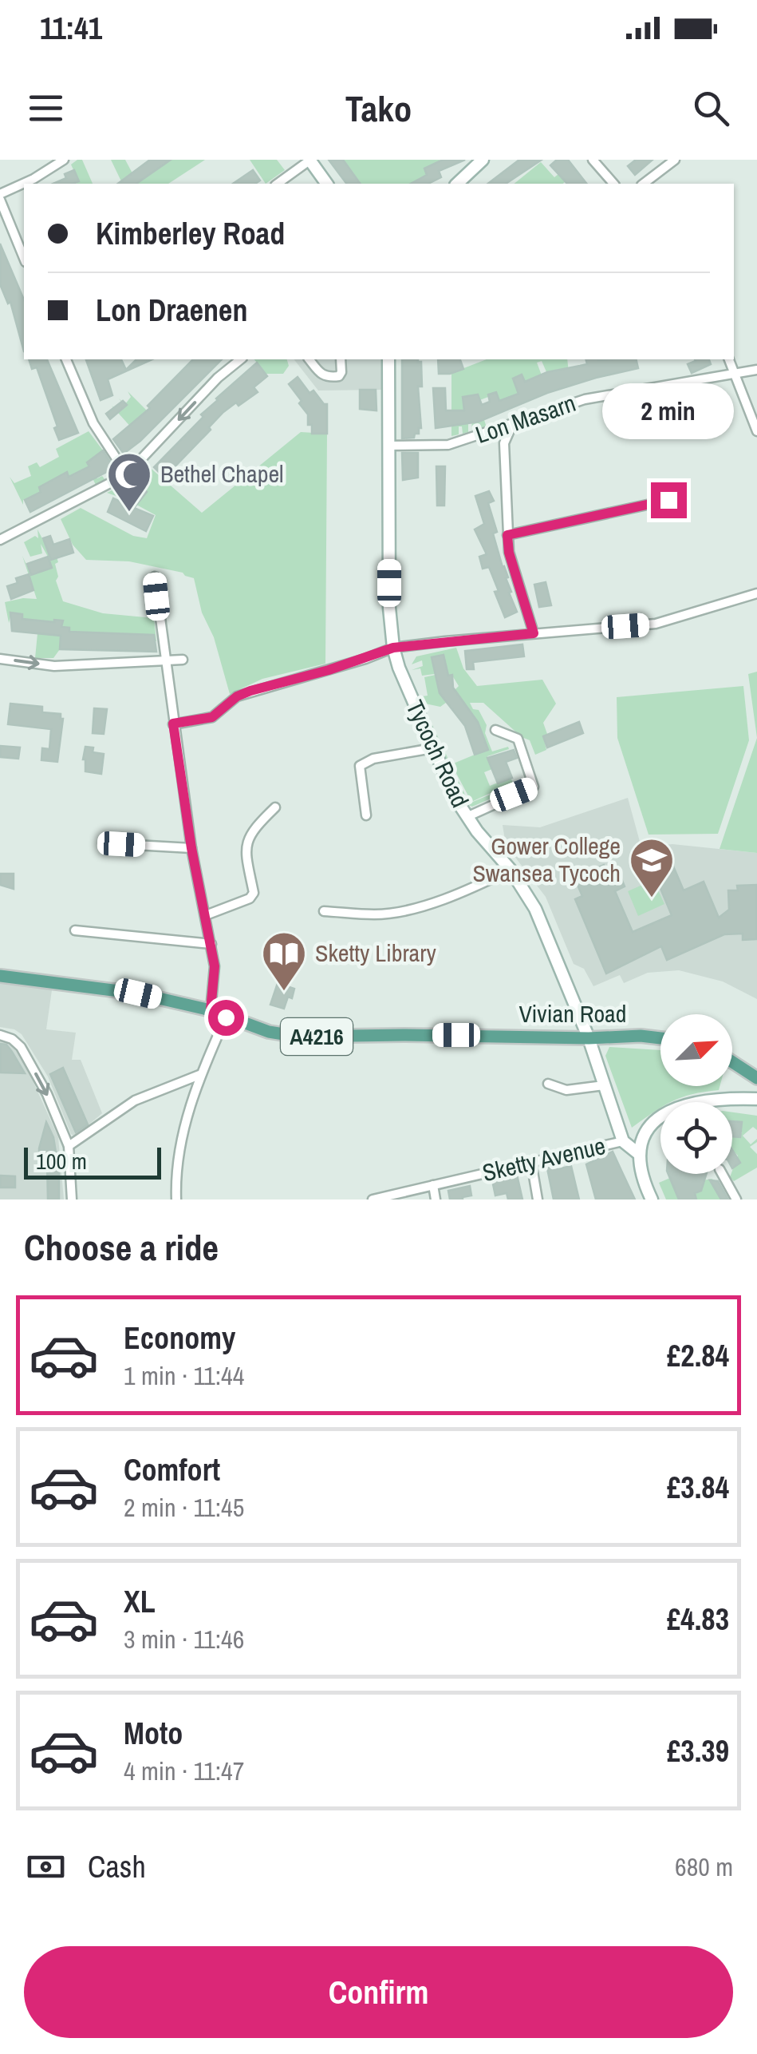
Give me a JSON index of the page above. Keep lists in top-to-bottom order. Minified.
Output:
{"streets":{"main road":["Vivian Road","A4216"],"street":["Lon Masarn","Tycoch Road","Sketty Avenue"]},"crossings":[["Lon Masarn","Tycoch Road"],["Tycoch Road","Vivian Road"],["Tycoch Road","Sketty Avenue"]],"places":{"mosque":["Bethel Chapel"],"school or university":["Gower College Swansea Tycoch"],"library":["Sketty Library"]},"scale_bar":"100 m","north":"top right","page":{"status":"11:41","header":"Tako","banner":["Kimberley Road","Lon Draenen"],"bubble":"2 min","scale":"100 m","heading":"Choose a ride","list":[{"name":"Economy","note":"1 min · 11:44","value":"£2.84"},{"name":"Comfort","note":"2 min · 11:45","value":"£3.84"},{"name":"XL","note":"3 min · 11:46","value":"£4.83"},{"name":"Moto","note":"4 min · 11:47","value":"£3.39"}],"pay":["Cash","680 m"],"buttons":"Confirm"}}
